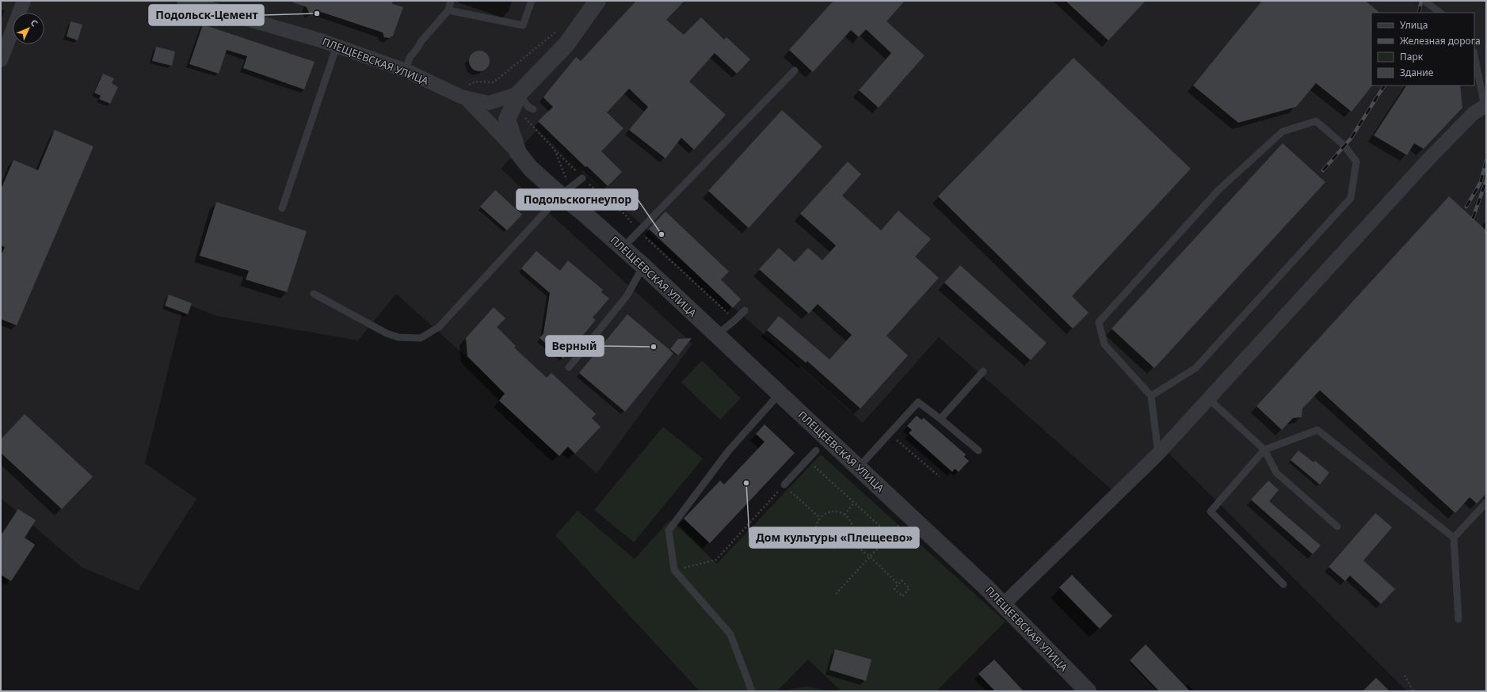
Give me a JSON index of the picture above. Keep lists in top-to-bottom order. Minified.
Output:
{"streets":{"street":["ПЛЕЩЕЕВСКАЯ УЛИЦА"]},"places":["Подольск-Цемент","Подольскогнеупор","Верный","Дом культуры «Плещеево»"],"legend":["Улица","Железная дорога","Парк","Здание"],"north":"top right"}
